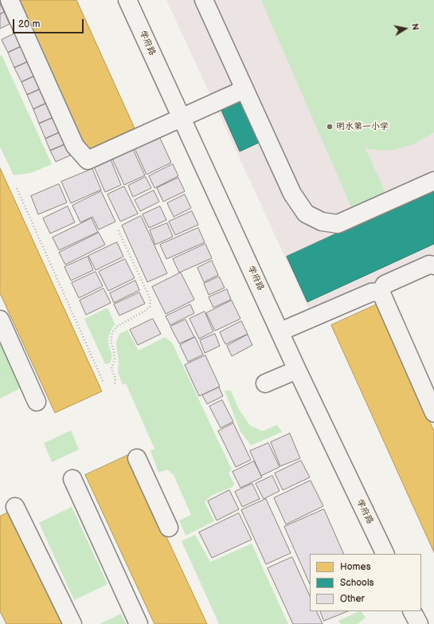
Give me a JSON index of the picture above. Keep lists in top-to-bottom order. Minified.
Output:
{"streets":{"street":["学府路"]},"places":["明水第一小学"],"legend":["Homes","Schools","Other"],"scale_bar":"20 m","north":"right"}
